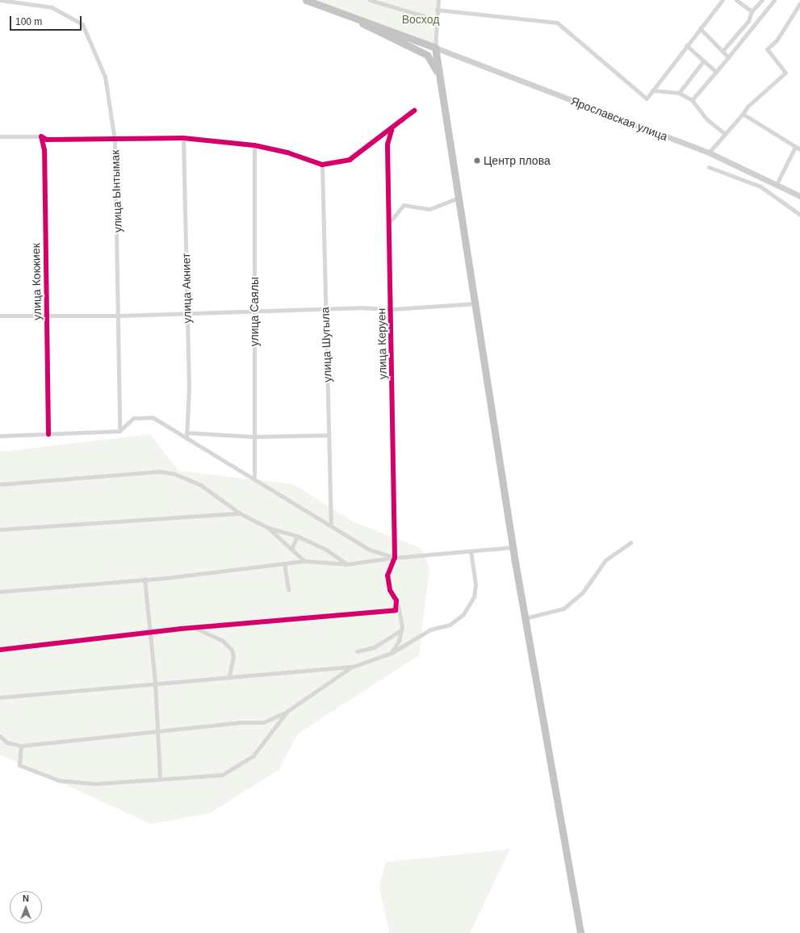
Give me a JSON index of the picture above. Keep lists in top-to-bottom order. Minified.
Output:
{"streets":{"main road":["Ярославская улица"],"street":["улица Ынтымак","улица Кокжиек","улица Акниет","улица Саялы","улица Керуен","улица Шугыла"]},"parks":["Восход"],"places":["Центр плова"],"scale_bar":"100 m","north":"top"}
